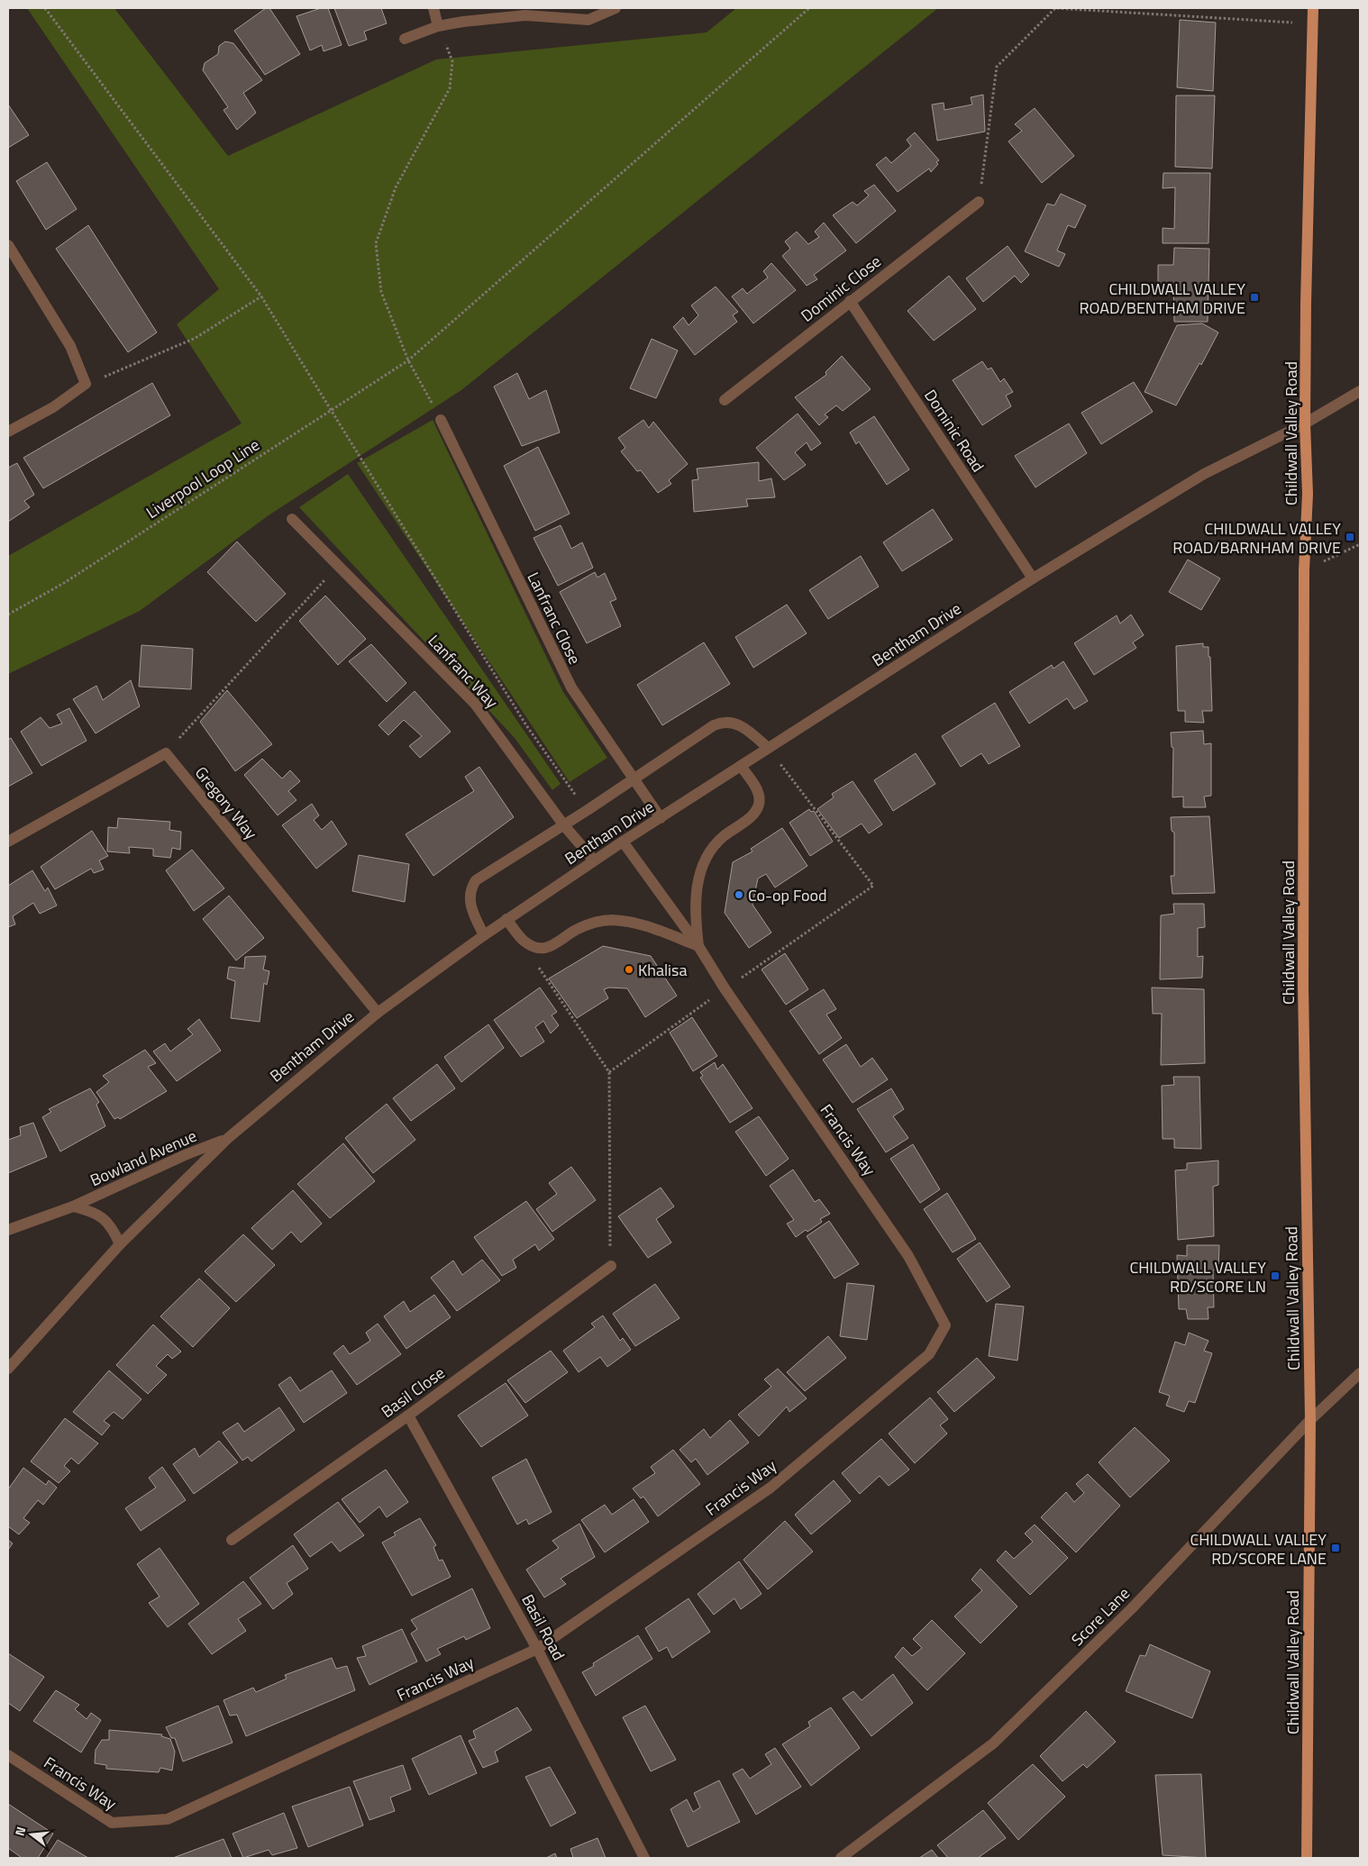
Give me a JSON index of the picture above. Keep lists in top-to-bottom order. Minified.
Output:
{"streets":{"main road":["Childwall Valley Road"],"street":["Dominic Close","Dominic Road","Lanfranc Close","Bentham Drive","Lanfranc Way","Gregory Way","Francis Way","Bowland Avenue","Basil Close","Score Lane","Basil Road"],"path":["Liverpool Loop Line"]},"crossings":[["Dominic Close","Dominic Road"],["Dominic Road","Bentham Drive"],["Childwall Valley Road","Bentham Drive"],["Childwall Valley Road","Score Lane"],["Lanfranc Close","Bentham Drive"],["Bentham Drive","Lanfranc Way"],["Bentham Drive","Gregory Way"],["Bentham Drive","Francis Way"],["Bentham Drive","Bowland Avenue"],["Francis Way","Basil Road"],["Basil Close","Basil Road"]],"places":{"transit":["CHILDWALL VALLEY ROAD/BENTHAM DRIVE","CHILDWALL VALLEY ROAD/BARNHAM DRIVE","CHILDWALL VALLEY RD/SCORE LN","CHILDWALL VALLEY RD/SCORE LANE"],"other":["Co-op Food","Khalisa"]},"north":"left"}
